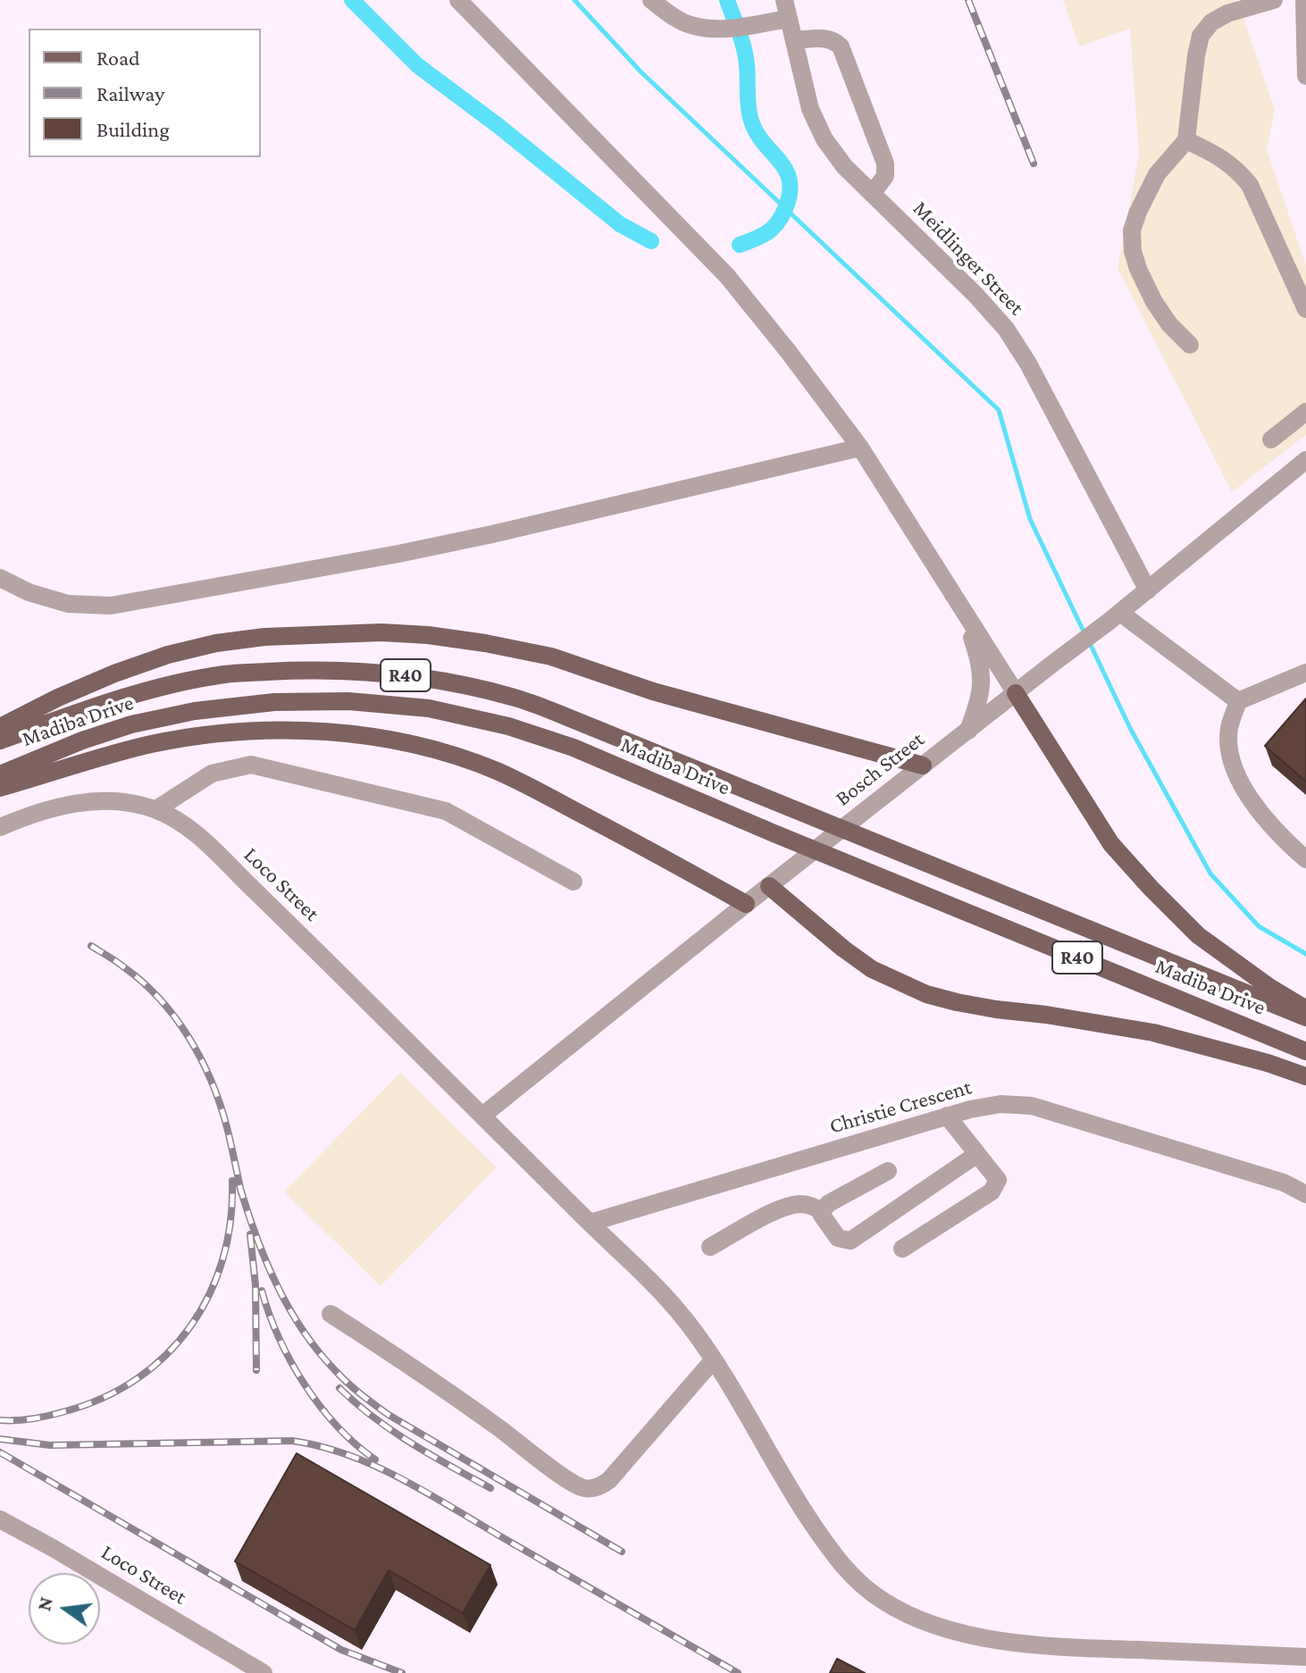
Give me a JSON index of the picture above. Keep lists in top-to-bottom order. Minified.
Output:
{"streets":{"main road":["R40","Madiba Drive"],"street":["Meidlinger Street","Bosch Street","Loco Street","Christie Crescent"]},"crossings":[["Meidlinger Street","Bosch Street"],["Bosch Street","Loco Street"],["Loco Street","Christie Crescent"]],"legend":["Road","Railway","Building"],"north":"left"}
